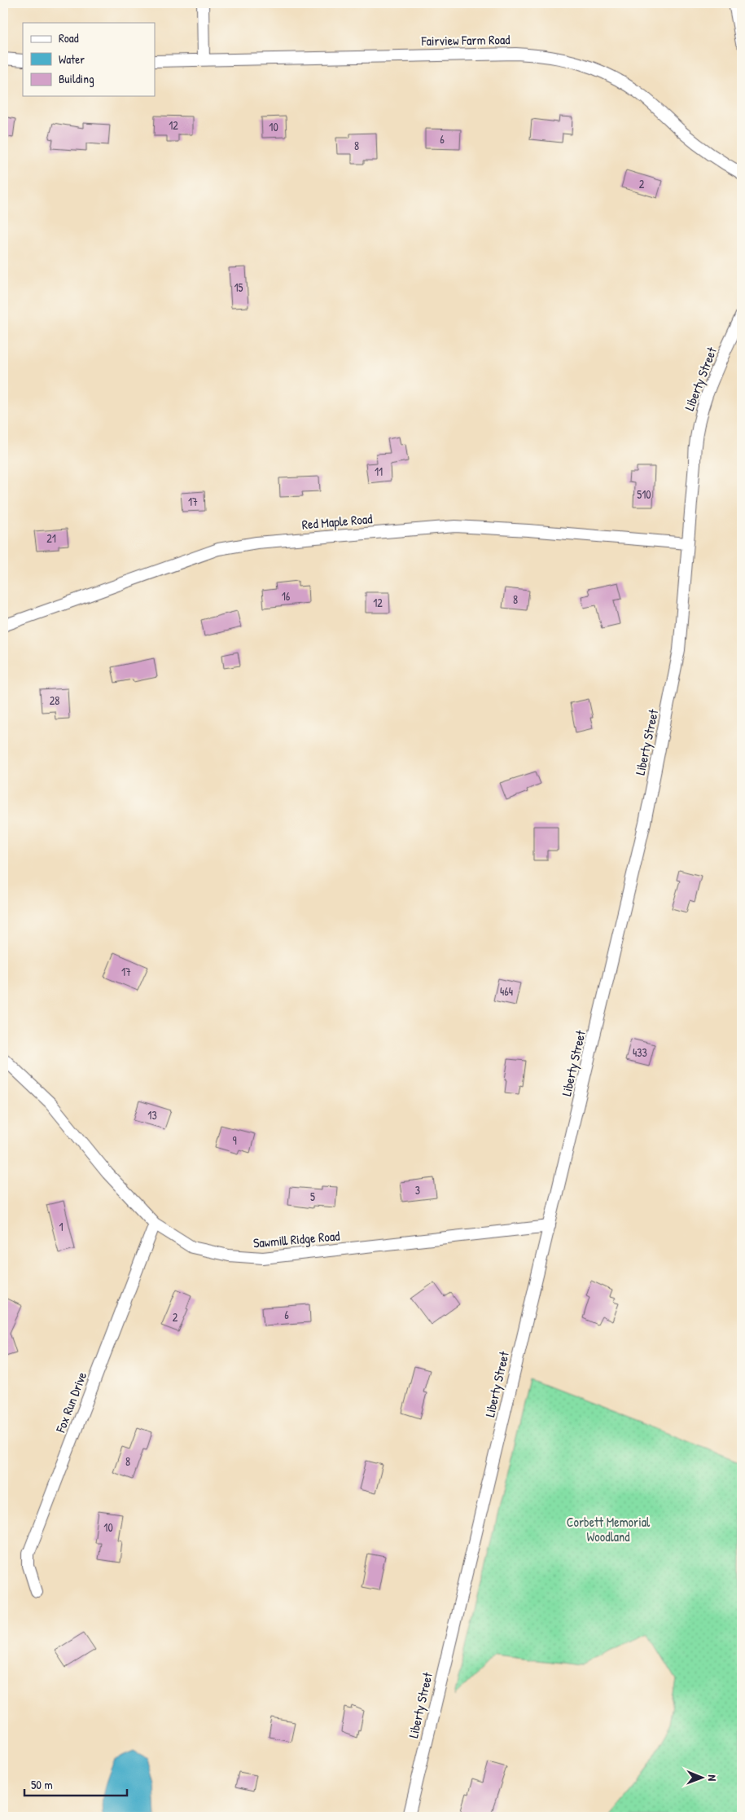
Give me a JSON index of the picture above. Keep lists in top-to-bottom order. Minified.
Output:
{"streets":{"street":["Fairview Farm Road","Liberty Street","Red Maple Road","Sawmill Ridge Road","Fox Run Drive"]},"crossings":[["Liberty Street","Red Maple Road"],["Liberty Street","Sawmill Ridge Road"],["Sawmill Ridge Road","Fox Run Drive"]],"parks":["Corbett Memorial Woodland"],"house_numbers":["12","10","6","8","2","15","11","510","17","21","16","8","12","28","17","464","433","13","9","3","5","1","6","2","8","10"],"legend":["Road","Water","Building"],"scale_bar":"50 m","north":"right"}
